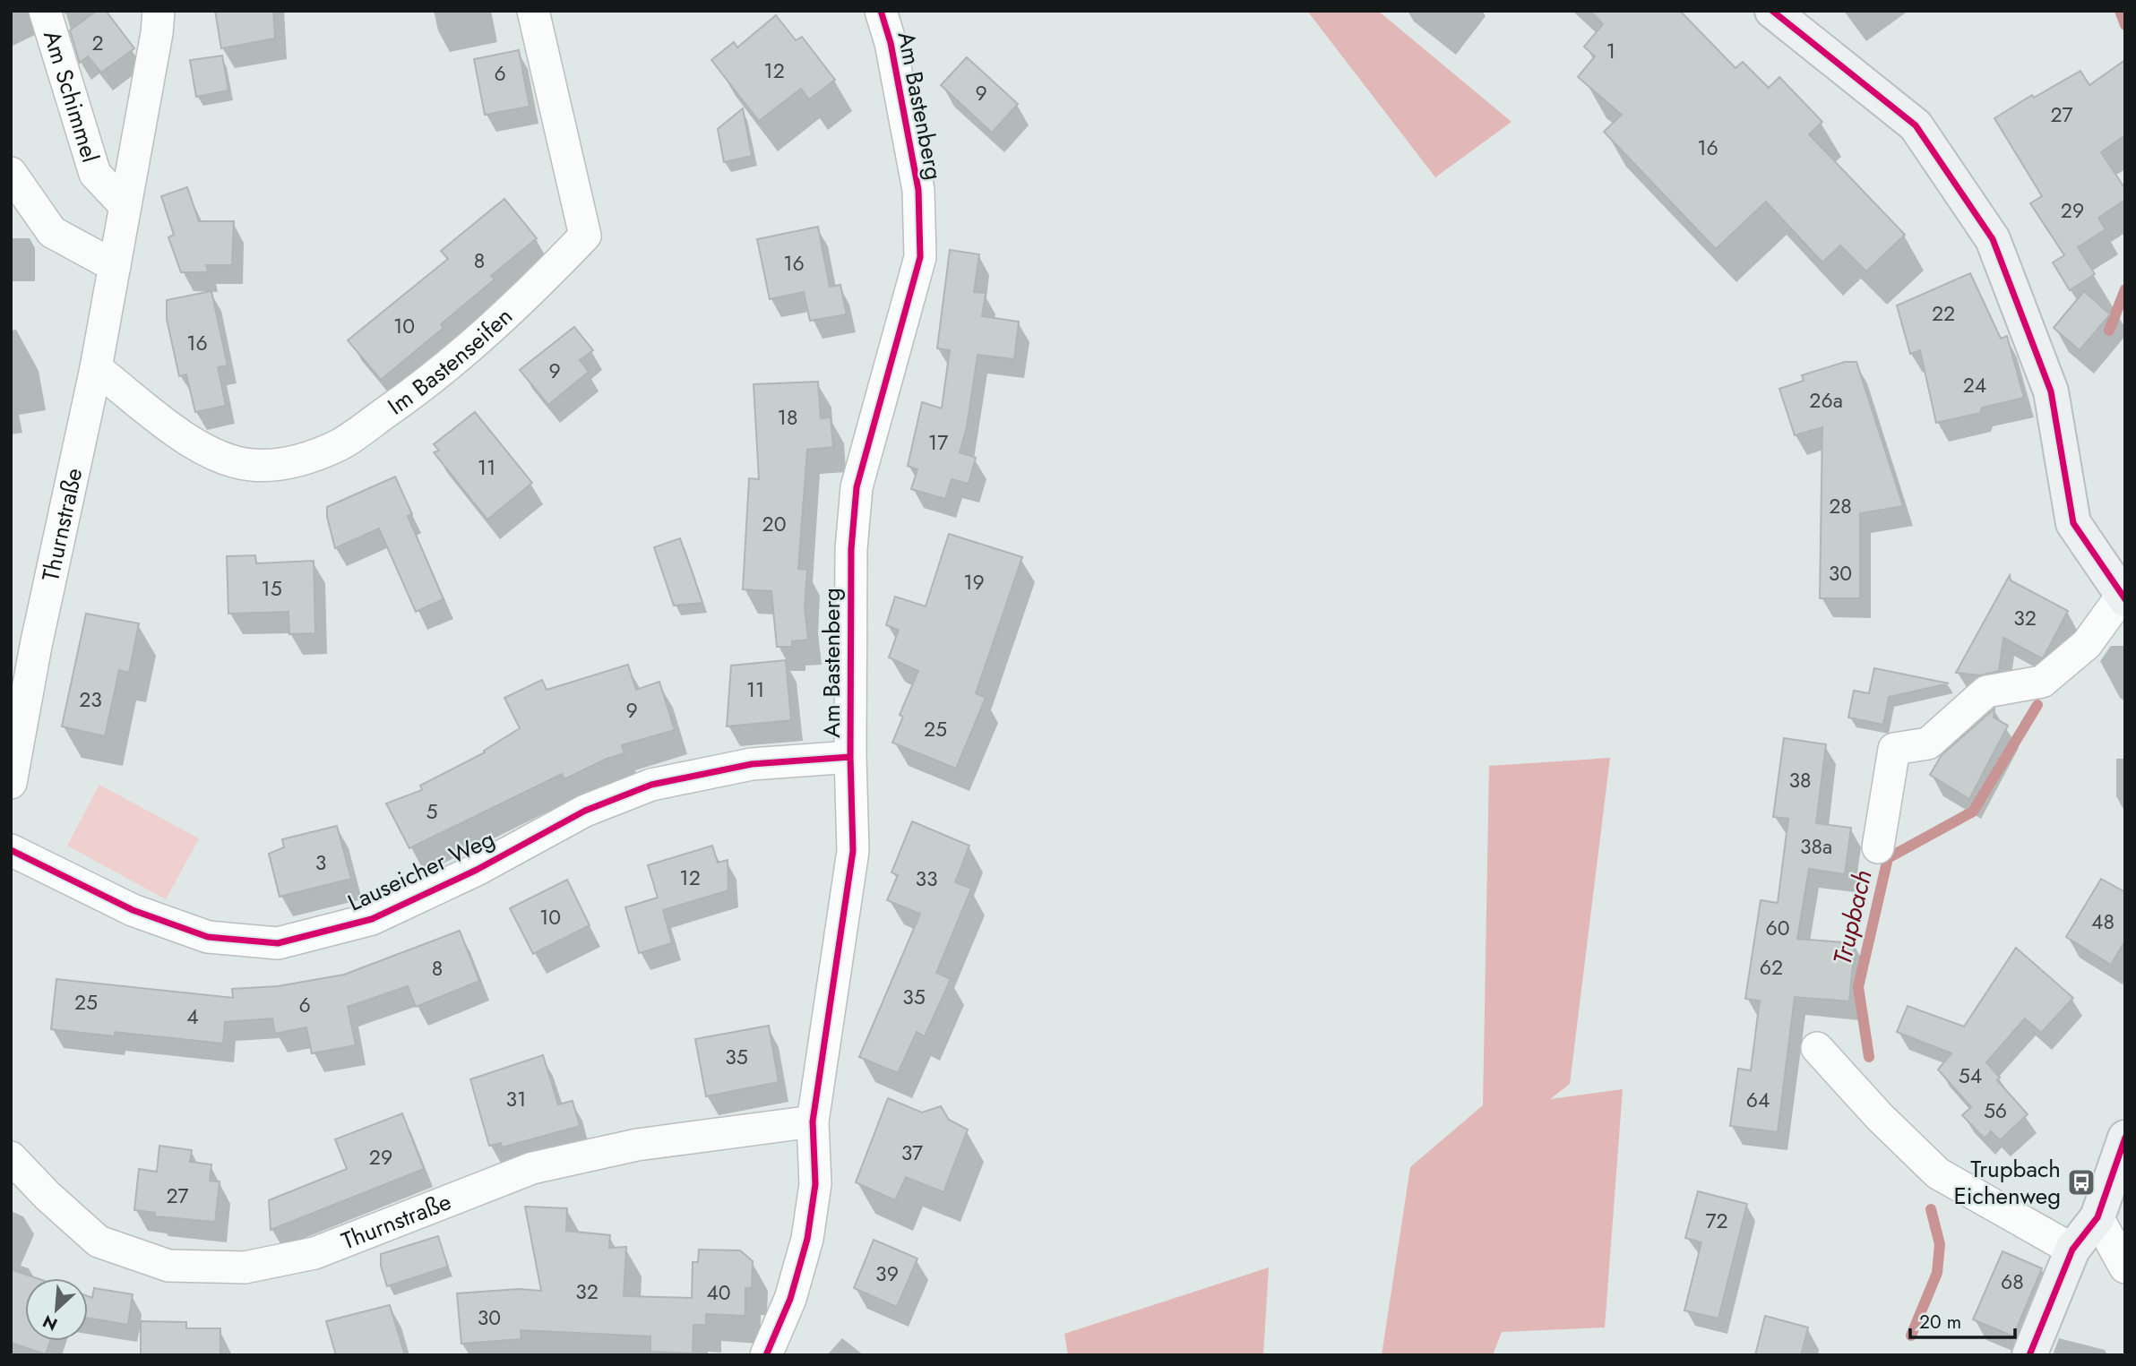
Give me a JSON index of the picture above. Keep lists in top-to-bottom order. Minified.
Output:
{"streets":{"street":["Am Schimmel","Am Bastenberg","Im Bastenseifen","Thurnstraße","Lauseicher Weg"]},"crossings":[["Am Schimmel","Thurnstraße"],["Am Bastenberg","Thurnstraße"],["Am Bastenberg","Lauseicher Weg"],["Im Bastenseifen","Thurnstraße"]],"water":["Trupbach"],"places":{"bus stop":["Trupbach Eichenweg"]},"house_numbers":["2","1","12","6","9","27","16","29","8","16","22","10","16","9","24","26a","18","17","11","28","20","30","19","15","32","11","23","9","25","38","5","38a","3","12","33","10","48","60","62","8","35","25","6","4","35","54","31","64","56","37","29","27","72","39","68","32","40","30"],"scale_bar":"20 m","north":"bottom left"}
